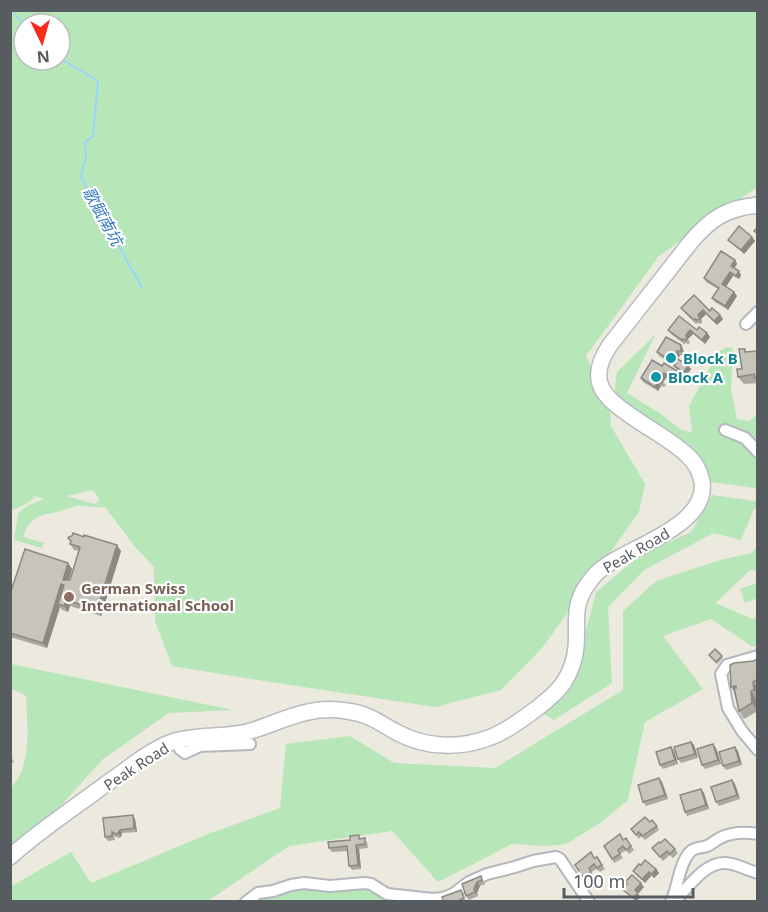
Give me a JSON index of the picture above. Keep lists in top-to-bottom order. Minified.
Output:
{"streets":{"main road":["Peak Road"]},"water":["歌賦南坑"],"places":["Block B","Block A","German Swiss International School"],"scale_bar":"100 m","north":"bottom"}
